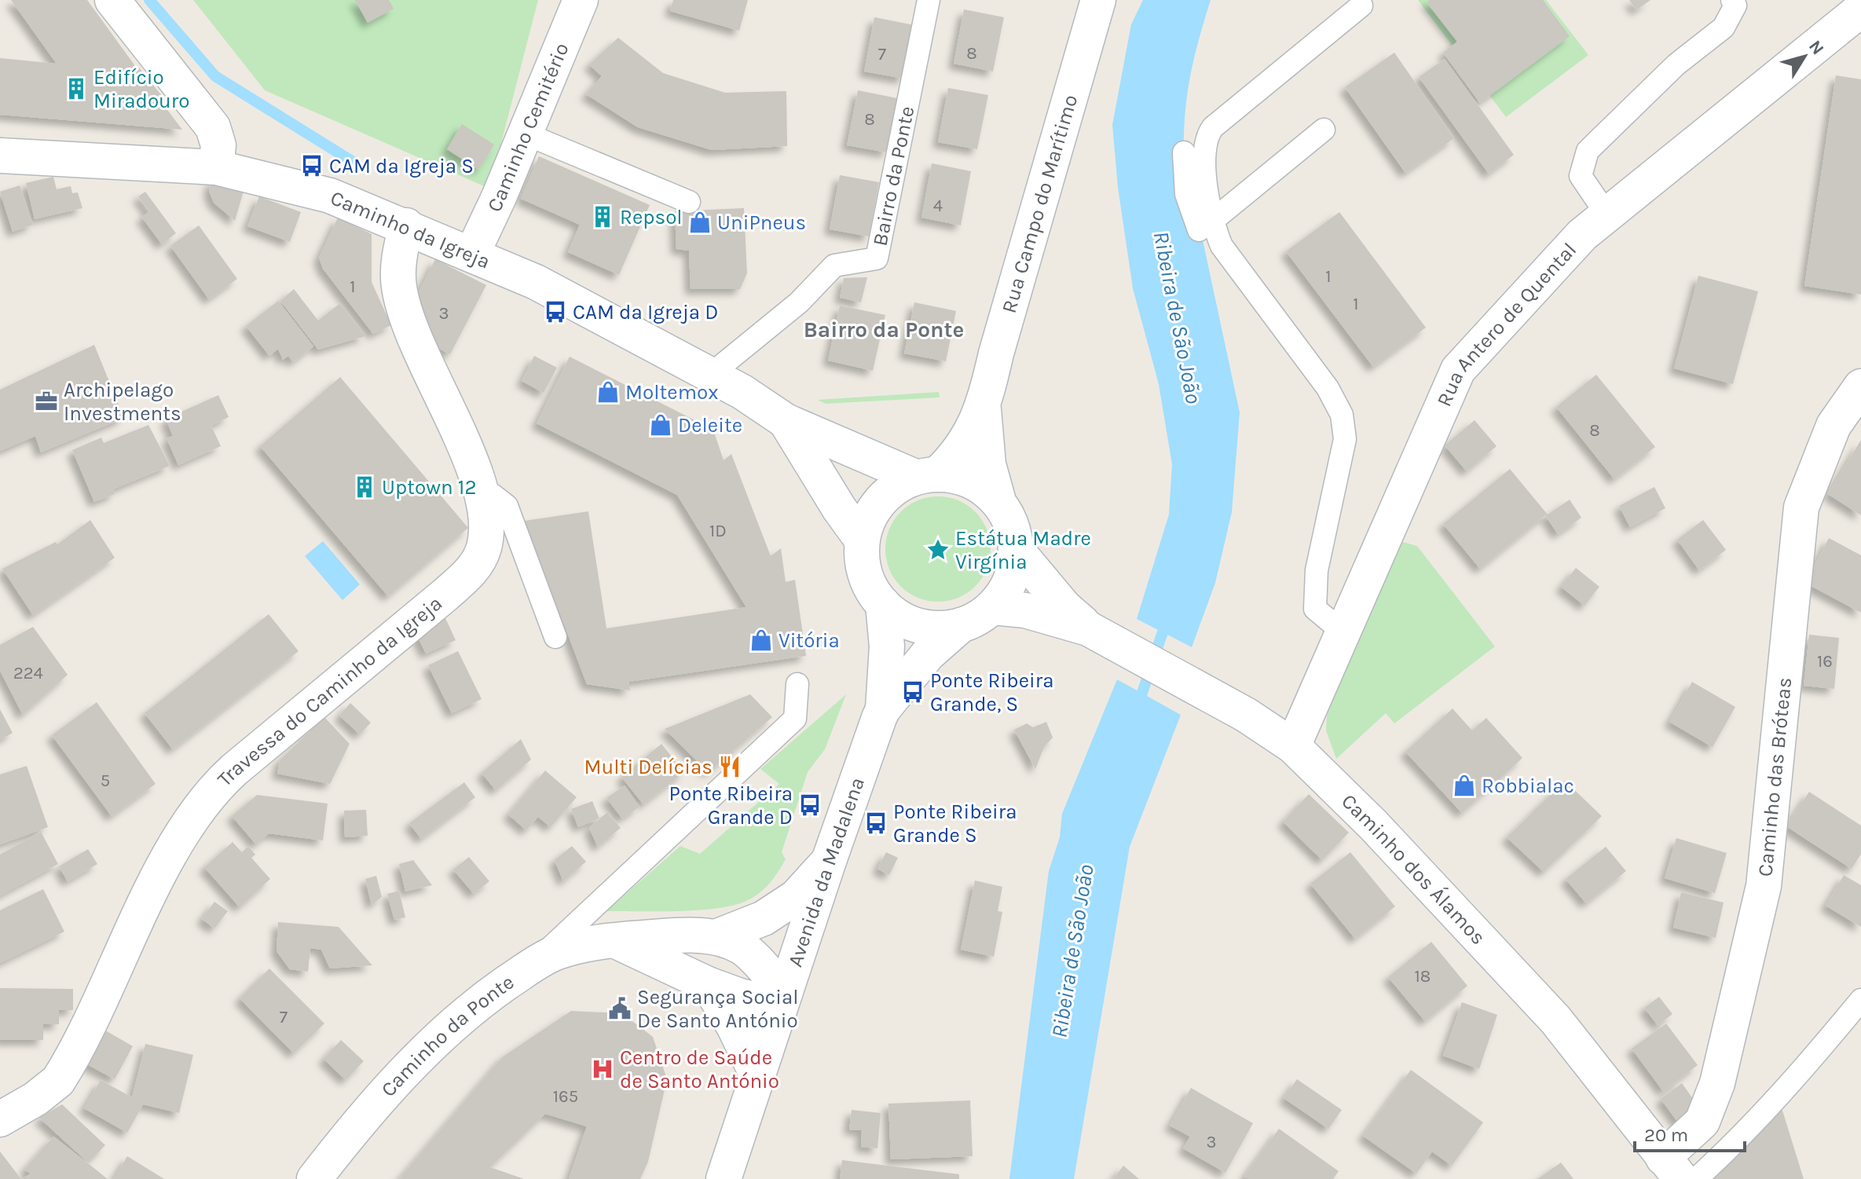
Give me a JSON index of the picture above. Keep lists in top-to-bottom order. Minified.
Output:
{"streets":{"street":["Caminho Cemitério","Rua Campo do Marítimo","Caminho da Igreja","Rua Antero de Quental","Travessa do Caminho da Igreja","Caminho das Bróteas","Caminho dos Álamos","Avenida da Madalena","Caminho da Ponte"],"lane":["Bairro da Ponte"]},"crossings":[["Caminho Cemitério","Caminho da Igreja"],["Bairro da Ponte","Caminho da Igreja"],["Rua Campo do Marítimo","Caminho da Igreja"],["Rua Campo do Marítimo","Caminho dos Álamos"],["Rua Campo do Marítimo","Avenida da Madalena"],["Caminho da Igreja","Travessa do Caminho da Igreja"],["Caminho da Igreja","Caminho dos Álamos"],["Caminho da Igreja","Avenida da Madalena"],["Rua Antero de Quental","Caminho dos Álamos"],["Caminho das Bróteas","Caminho dos Álamos"],["Caminho dos Álamos","Avenida da Madalena"],["Avenida da Madalena","Caminho da Ponte"]],"districts":["Bairro da Ponte"],"water":["Ribeira de São João"],"places":{"building":["Edifício Miradouro","Repsol","Uptown 12"],"bus stop":["CAM da Igreja S","CAM da Igreja D","Ponte Ribeira Grande, S","Ponte Ribeira Grande D","Ponte Ribeira Grande S"],"shop":["UniPneus","Moltemox","Deleite","Vitória","Robbialac"],"office":["Archipelago Investments"],"place":["Estátua Madre Virgínia"],"restaurant":["Multi Delícias"],"public building":["Segurança Social De Santo António"],"hospital":["Centro de Saúde de Santo António"]},"house_numbers":["8","7","8","4","1","1","1","3","8","1D","16","224","5","18","7","165","3"],"scale_bar":"20 m","north":"top right"}
